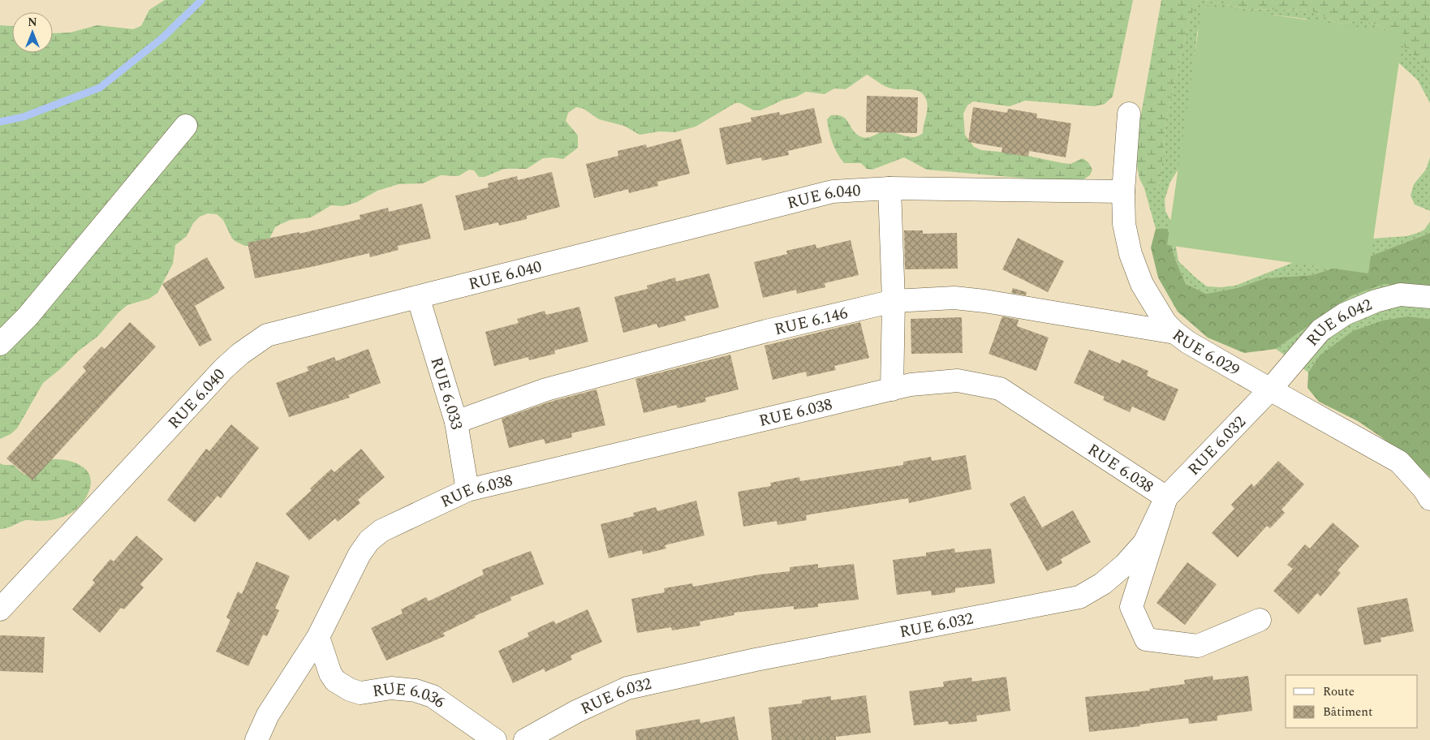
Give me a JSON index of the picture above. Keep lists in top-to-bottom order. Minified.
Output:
{"streets":{"street":["RUE 6.040","RUE 6.146","RUE 6.042","RUE 6.029","RUE 6.033","RUE 6.038","RUE 6.032","RUE 6.036"]},"crossings":[["RUE 6.040","RUE 6.029"],["RUE 6.040","RUE 6.033"],["RUE 6.146","RUE 6.029"],["RUE 6.146","RUE 6.033"],["RUE 6.042","RUE 6.029"],["RUE 6.042","RUE 6.032"],["RUE 6.029","RUE 6.032"],["RUE 6.033","RUE 6.038"],["RUE 6.038","RUE 6.032"],["RUE 6.038","RUE 6.036"]],"legend":["Route","Bâtiment"],"north":"top"}
